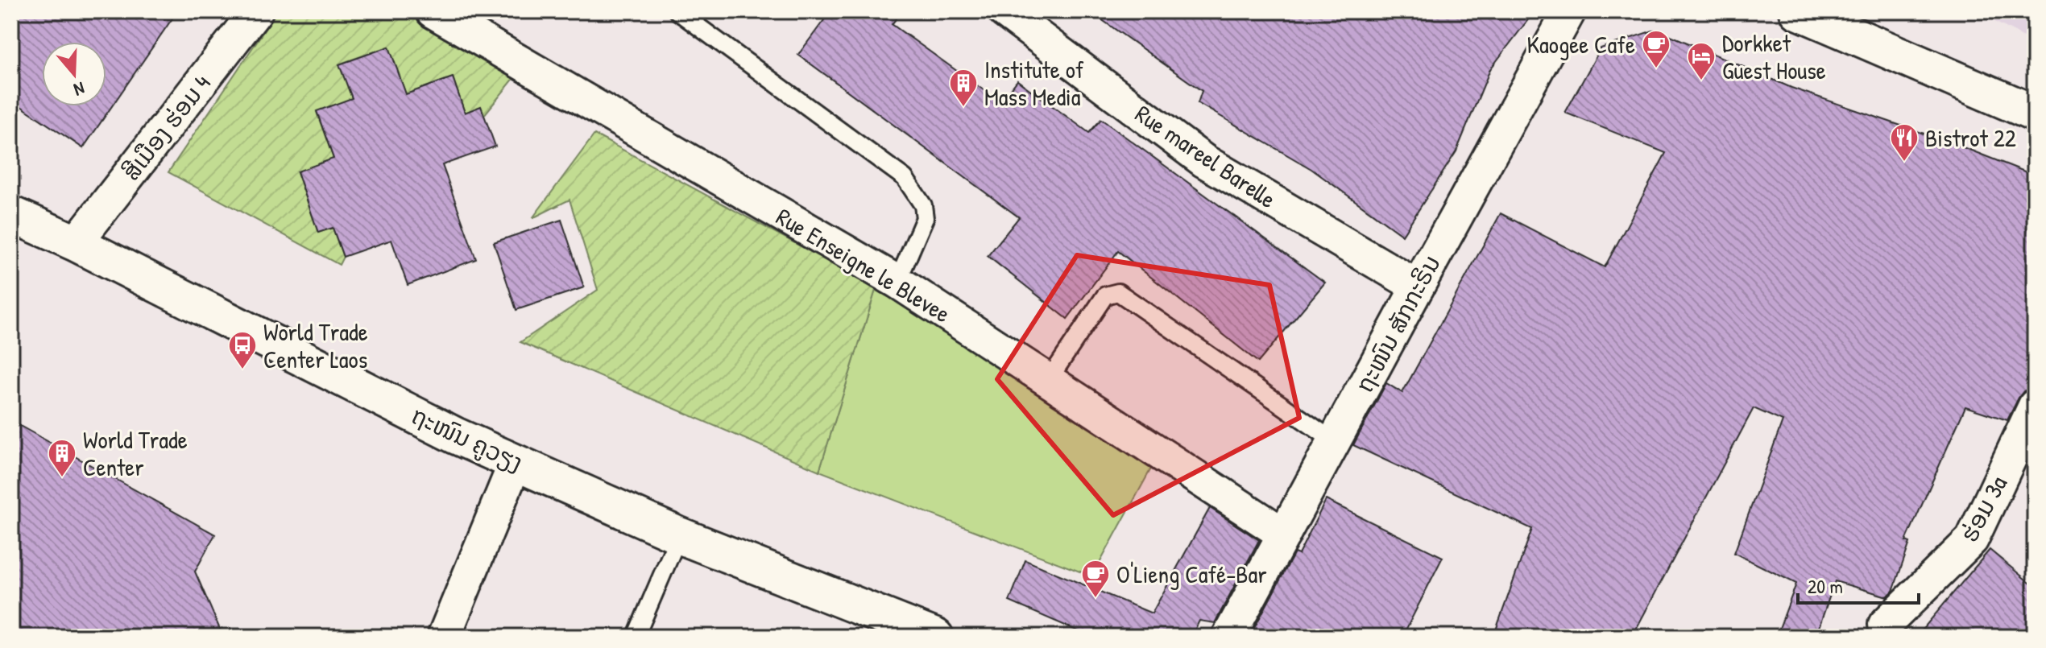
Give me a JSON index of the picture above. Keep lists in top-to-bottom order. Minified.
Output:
{"streets":{"street":["ສີເມືອງ ຮ່ອມ 4","Rue mareel Barelle","Rue Enseigne le Blevee","ຖະໜົນ ສັກກະຣິນ","ຖະໜົນ ຄູວຽງ","ຮ່ອມ 3a"]},"crossings":[["ສີເມືອງ ຮ່ອມ 4","ຖະໜົນ ຄູວຽງ"],["Rue mareel Barelle","ຖະໜົນ ສັກກະຣິນ"],["Rue Enseigne le Blevee","ຖະໜົນ ສັກກະຣິນ"]],"places":{"cafe":["Kaogee Cafe","O'Lieng Café-Bar"],"hotel":["Dorkket Guest House"],"building":["Institute of Mass Media","World Trade Center"],"restaurant":["Bistrot 22"],"bus stop":["World Trade Center Laos"]},"scale_bar":"20 m","north":"bottom"}
